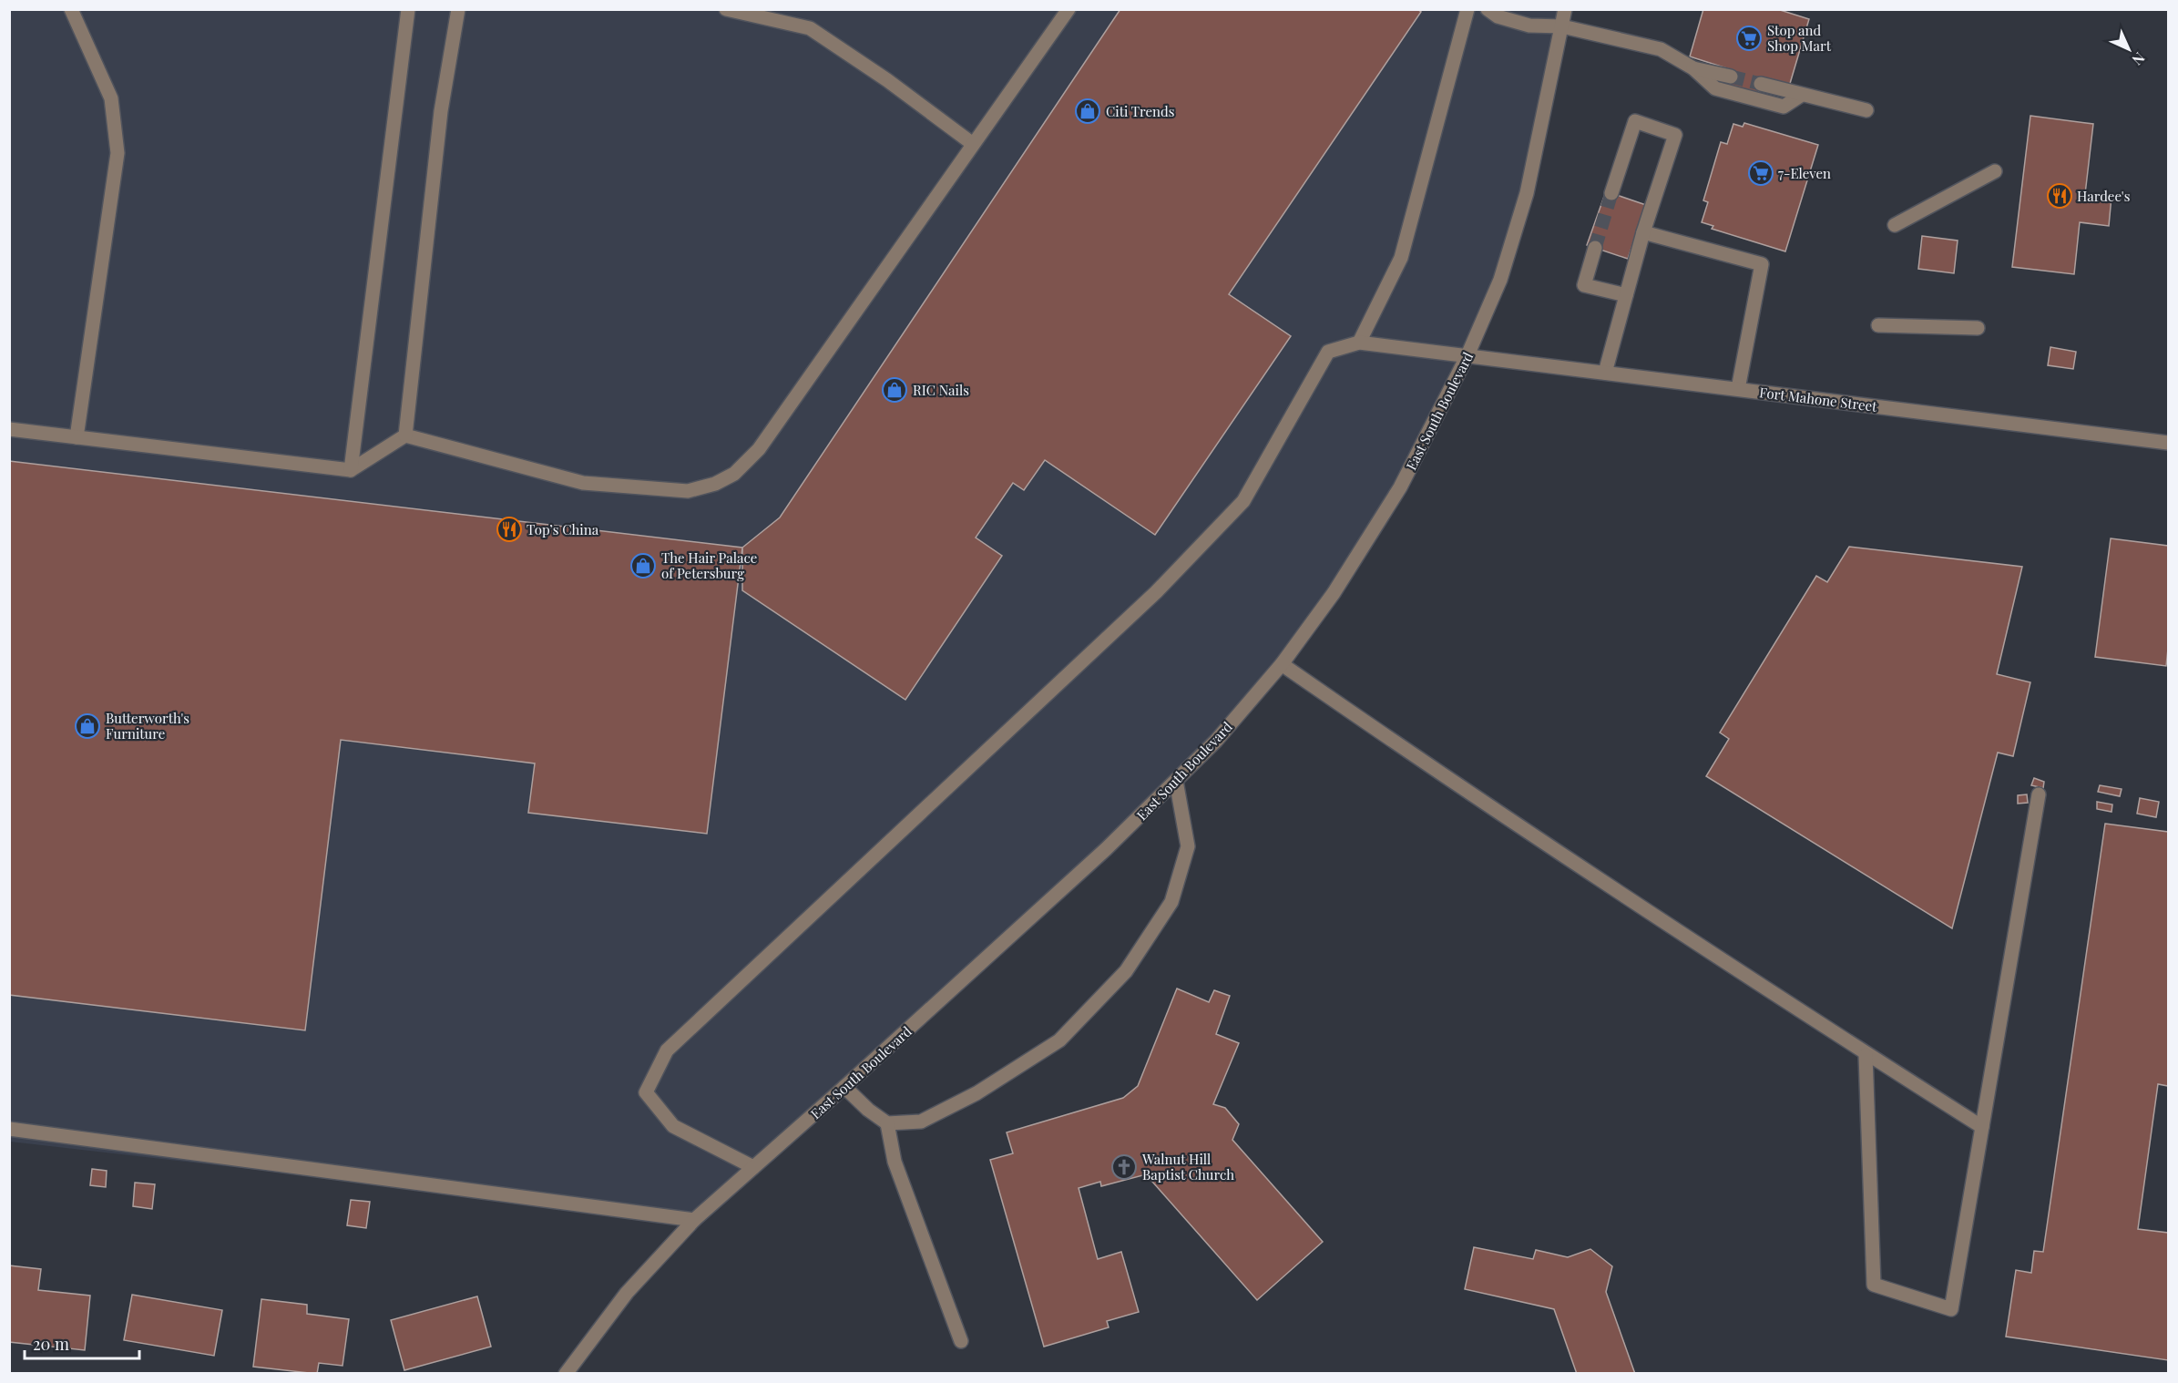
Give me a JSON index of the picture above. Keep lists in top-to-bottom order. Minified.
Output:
{"streets":{"street":["Fort Mahone Street","East South Boulevard"]},"crossings":[["Fort Mahone Street","East South Boulevard"]],"places":{"supermarket":["Stop and Shop Mart","7-Eleven"],"shop":["Citi Trends","RIC Nails","The Hair Palace of Petersburg","Butterworth's Furniture"],"restaurant":["Hardee's","Top’s China"],"church":["Walnut Hill Baptist Church"]},"scale_bar":"20 m","north":"bottom right"}
